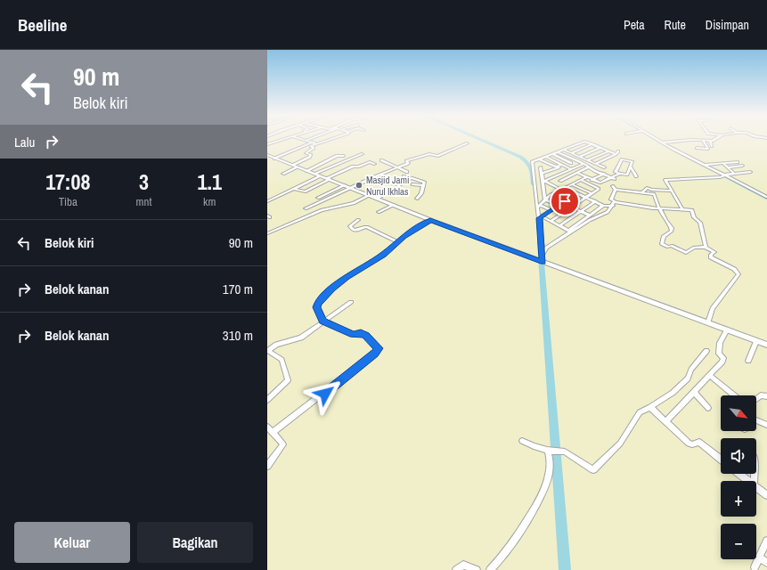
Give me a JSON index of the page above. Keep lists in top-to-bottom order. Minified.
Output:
{"places":["Masjid Jami Nurul Ikhlas"],"north":"bottom right","page":{"header":"Beeline","nav":["Peta","Rute","Disimpan"],"turn":["90 m","Belok kiri"],"then":"Lalu","eta":["17:08","Tiba","3","mnt","1.1","km"],"list":[{"name":"Belok kiri","value":"90 m"},{"name":"Belok kanan","value":"170 m"},{"name":"Belok kanan","value":"310 m"}],"map_buttons":["+","−"],"buttons":["Keluar","Bagikan"]}}
